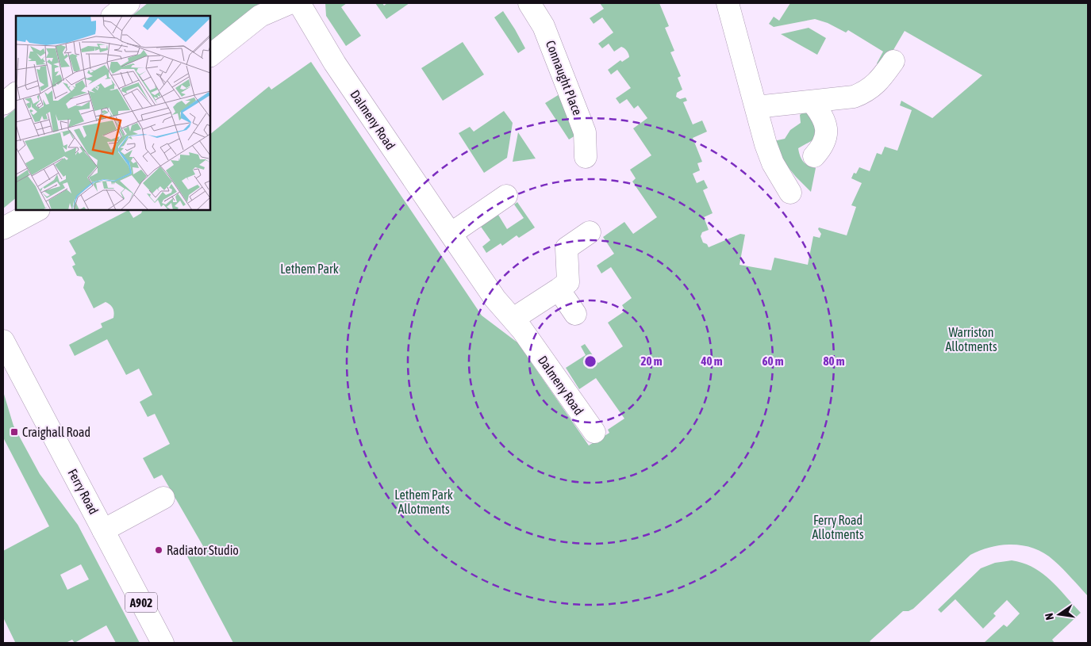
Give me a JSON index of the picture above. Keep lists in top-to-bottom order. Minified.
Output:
{"streets":{"street":["Connaught Place","Dalmeny Road","Ferry Road","A902"]},"parks":["Lethem Park","Warriston Allotments","Lethem Park Allotments","Ferry Road Allotments"],"places":{"transit":["Craighall Road"],"other":["Radiator Studio"]},"north":"left","rings":["20 m","40 m","60 m","80 m"]}
